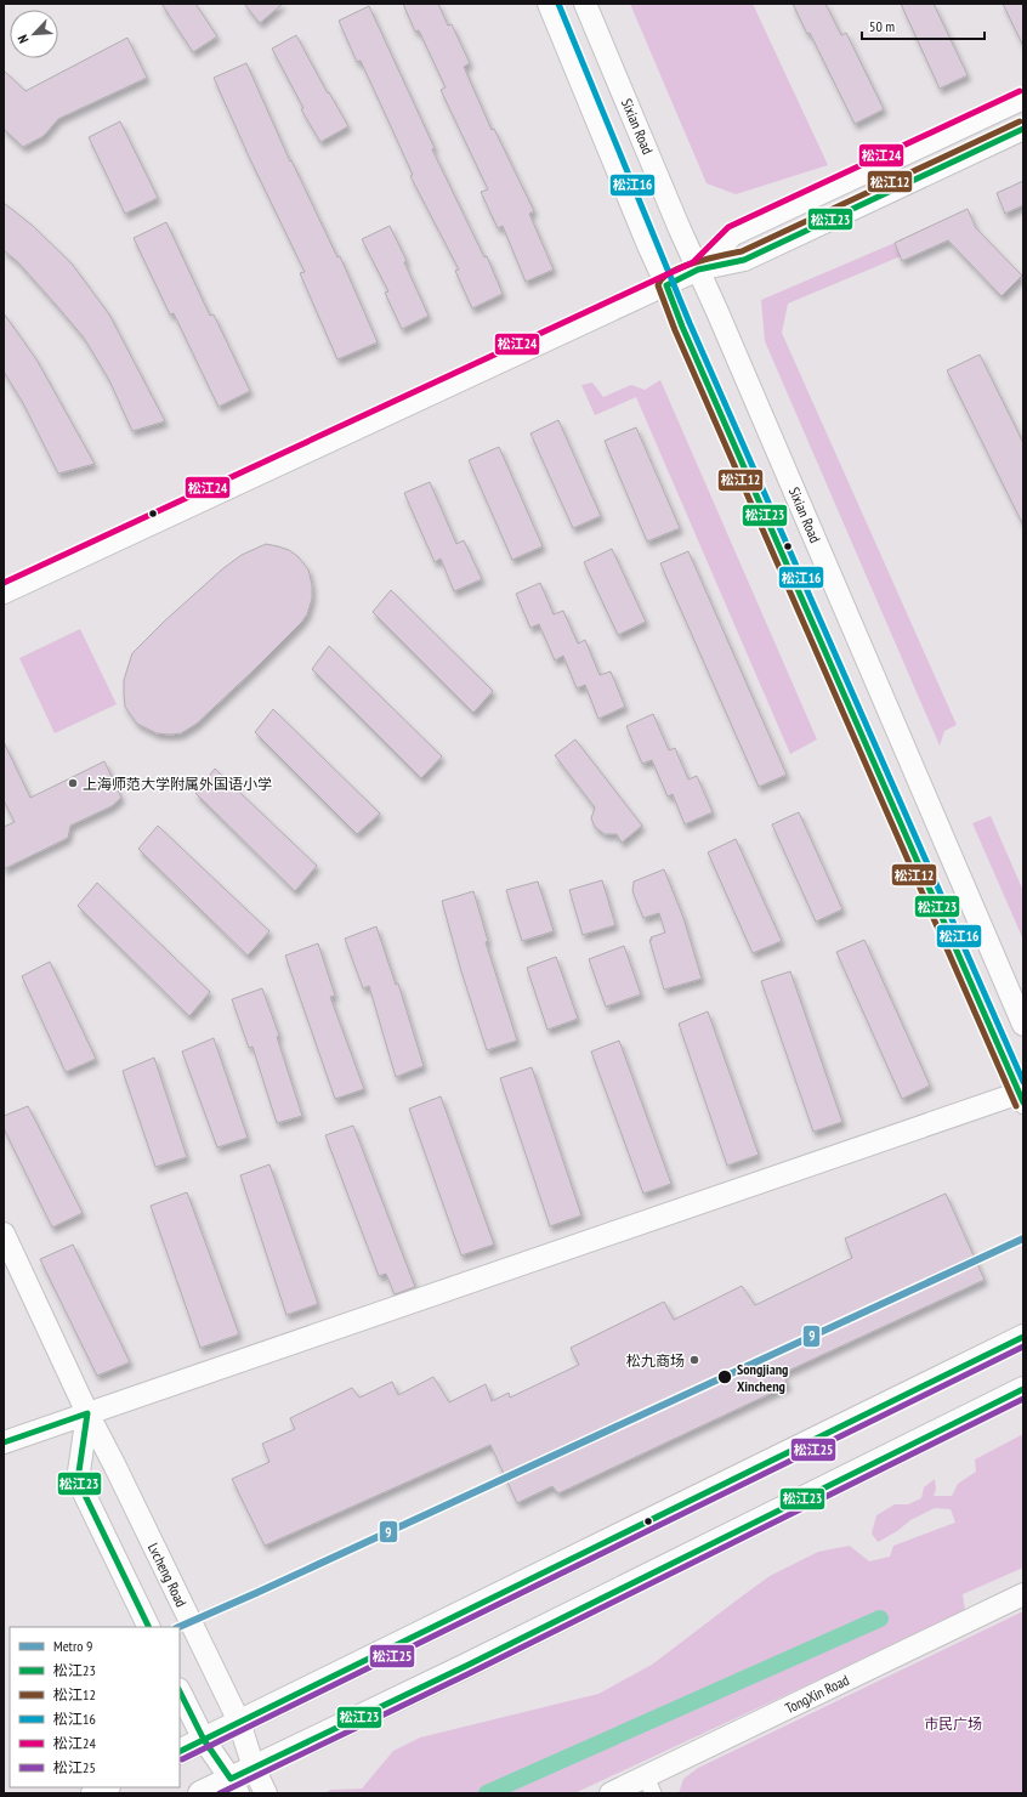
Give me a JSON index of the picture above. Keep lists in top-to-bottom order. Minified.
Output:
{"streets":{"main road":["Sixian Road","Lvcheng Road","TongXin Road"]},"parks":["市民广场"],"places":["上海师范大学附属外国语小学","松九商场","Songjiang Xincheng"],"lines":["transit line 松江16","transit line 松江24","transit line 松江12","transit line 松江23","metro line 9","transit line 松江25"],"legend":["Metro 9","松江23","松江12","松江16","松江24","松江25"],"scale_bar":"50 m","north":"bottom left"}
